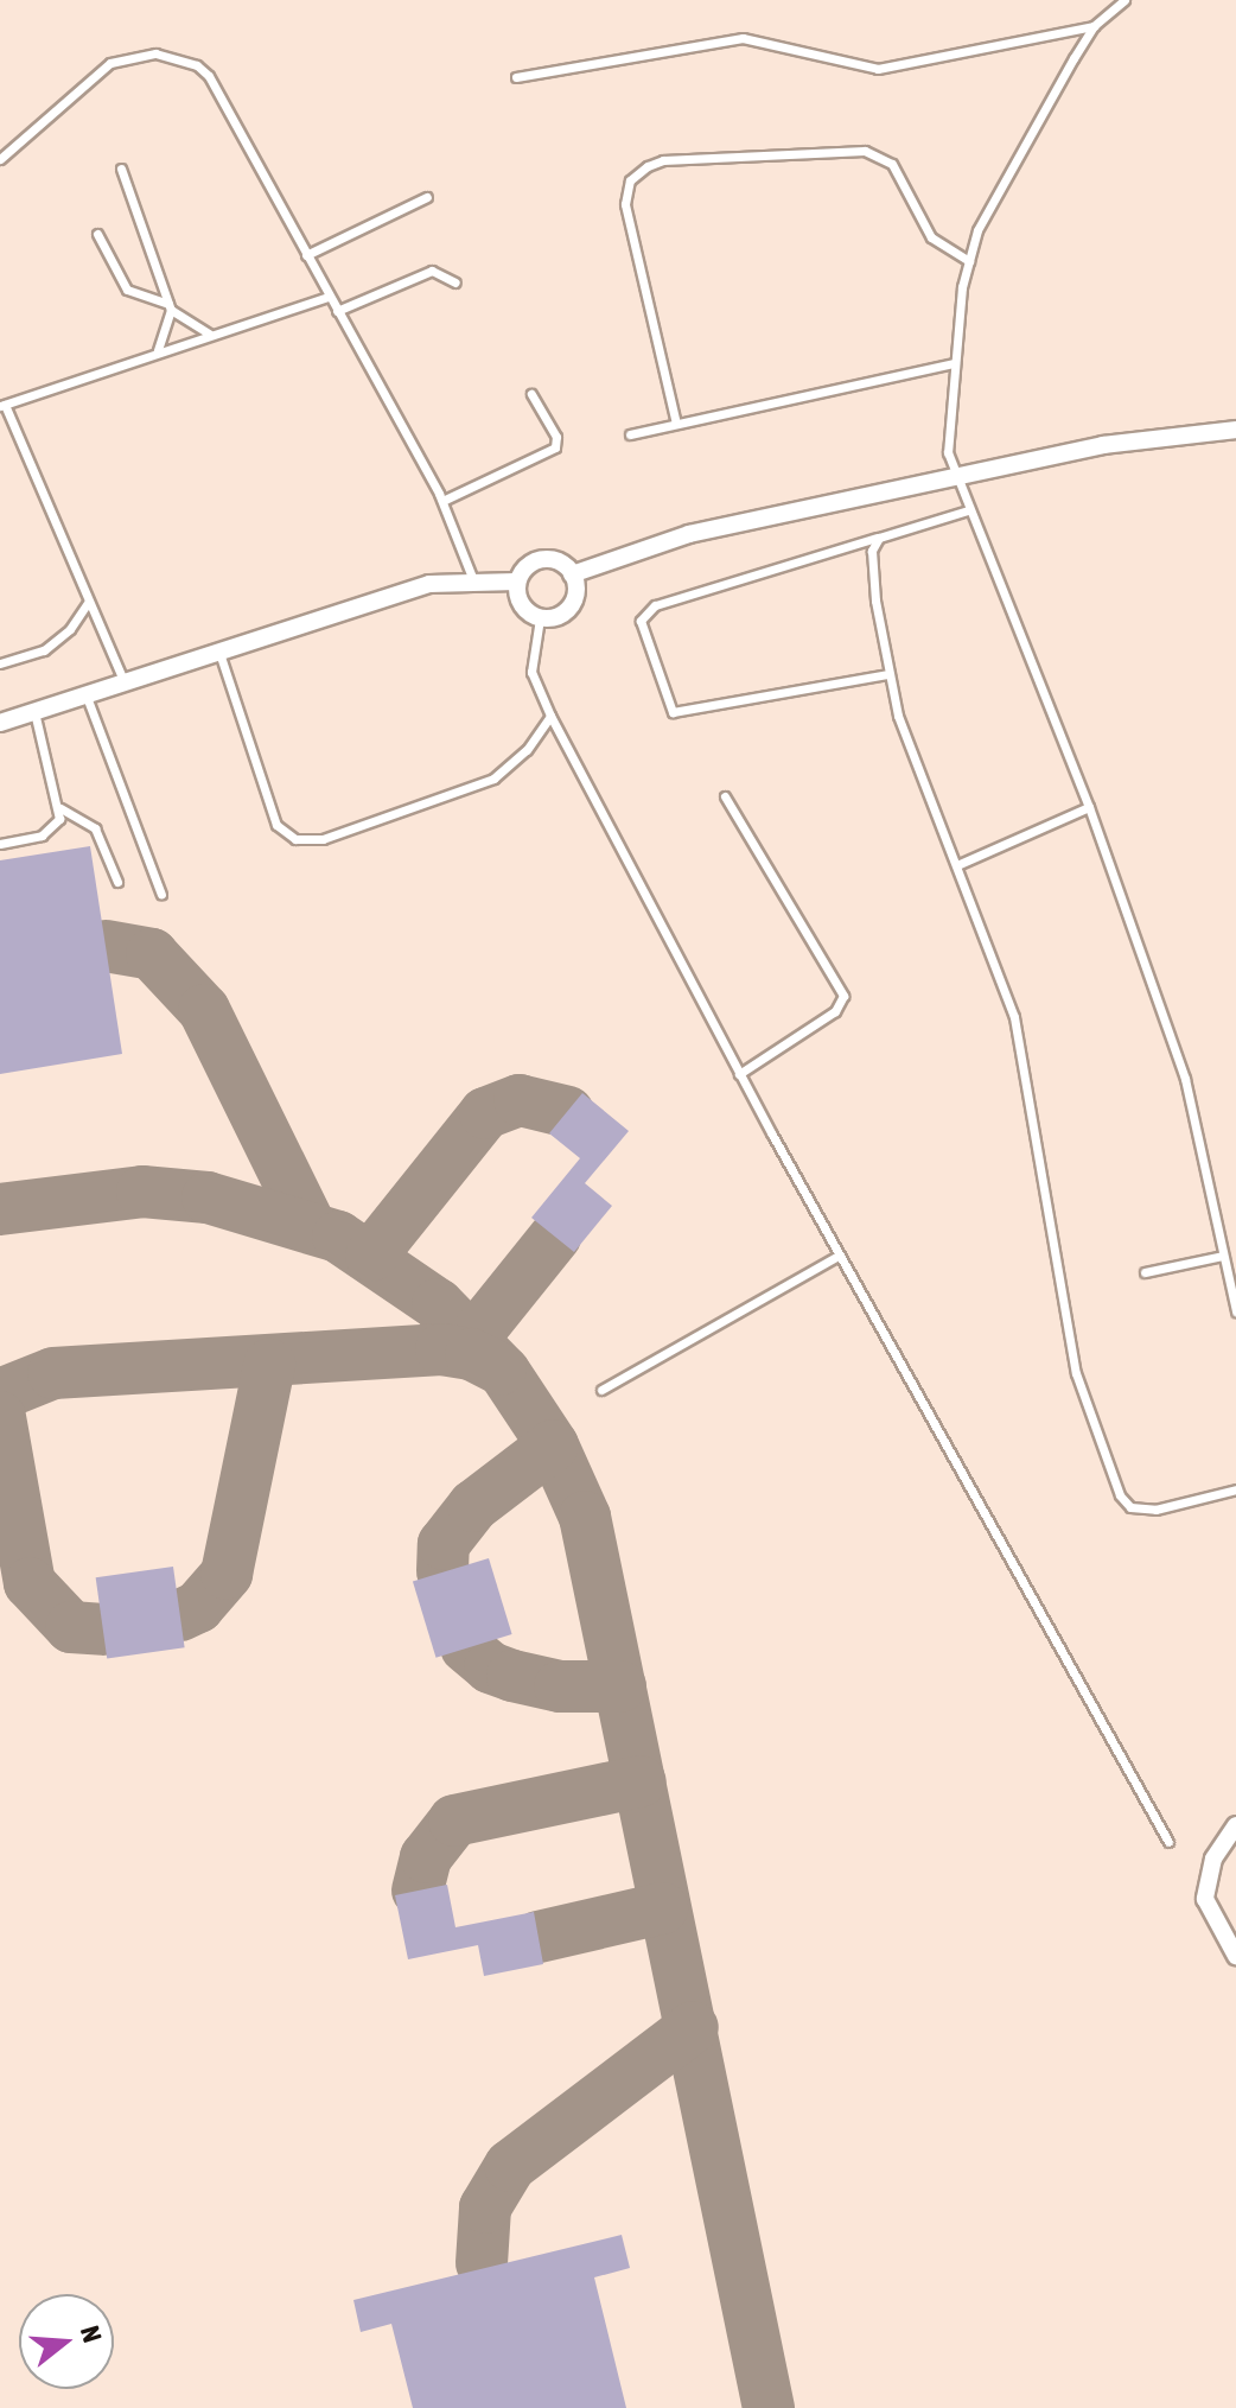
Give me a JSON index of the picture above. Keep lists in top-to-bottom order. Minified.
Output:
{"north":"right"}
